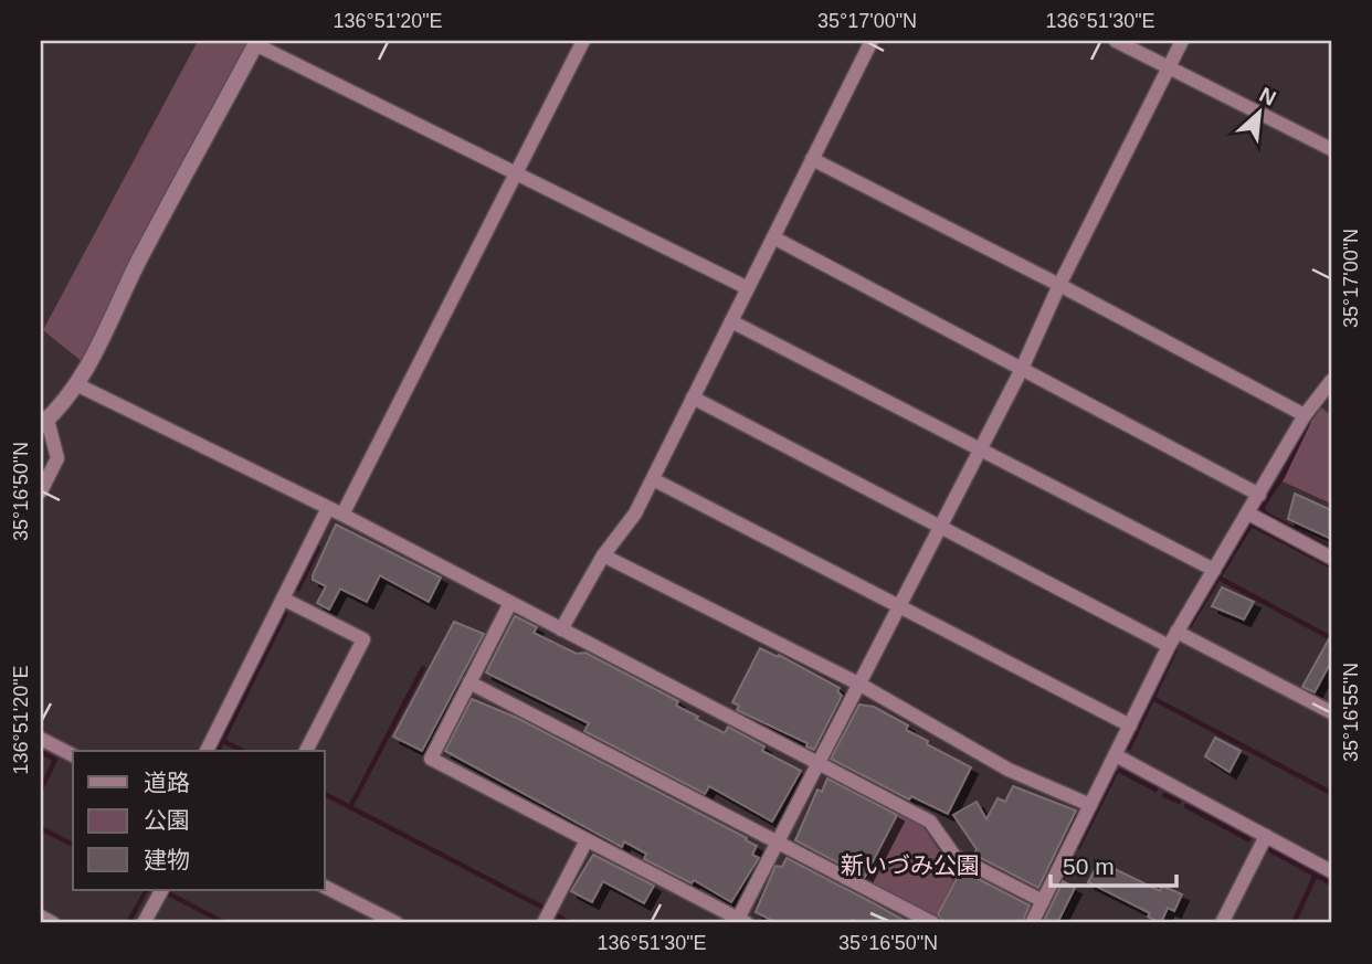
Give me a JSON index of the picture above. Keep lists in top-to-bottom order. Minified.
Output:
{"parks":["新いづみ公園"],"legend":["道路","公園","建物"],"scale_bar":"50 m","north":"top right","coordinates":["136°51'20\"E","35°17'00\"N","136°51'30\"E","35°16'50\"N","35°16'55\"N"]}
